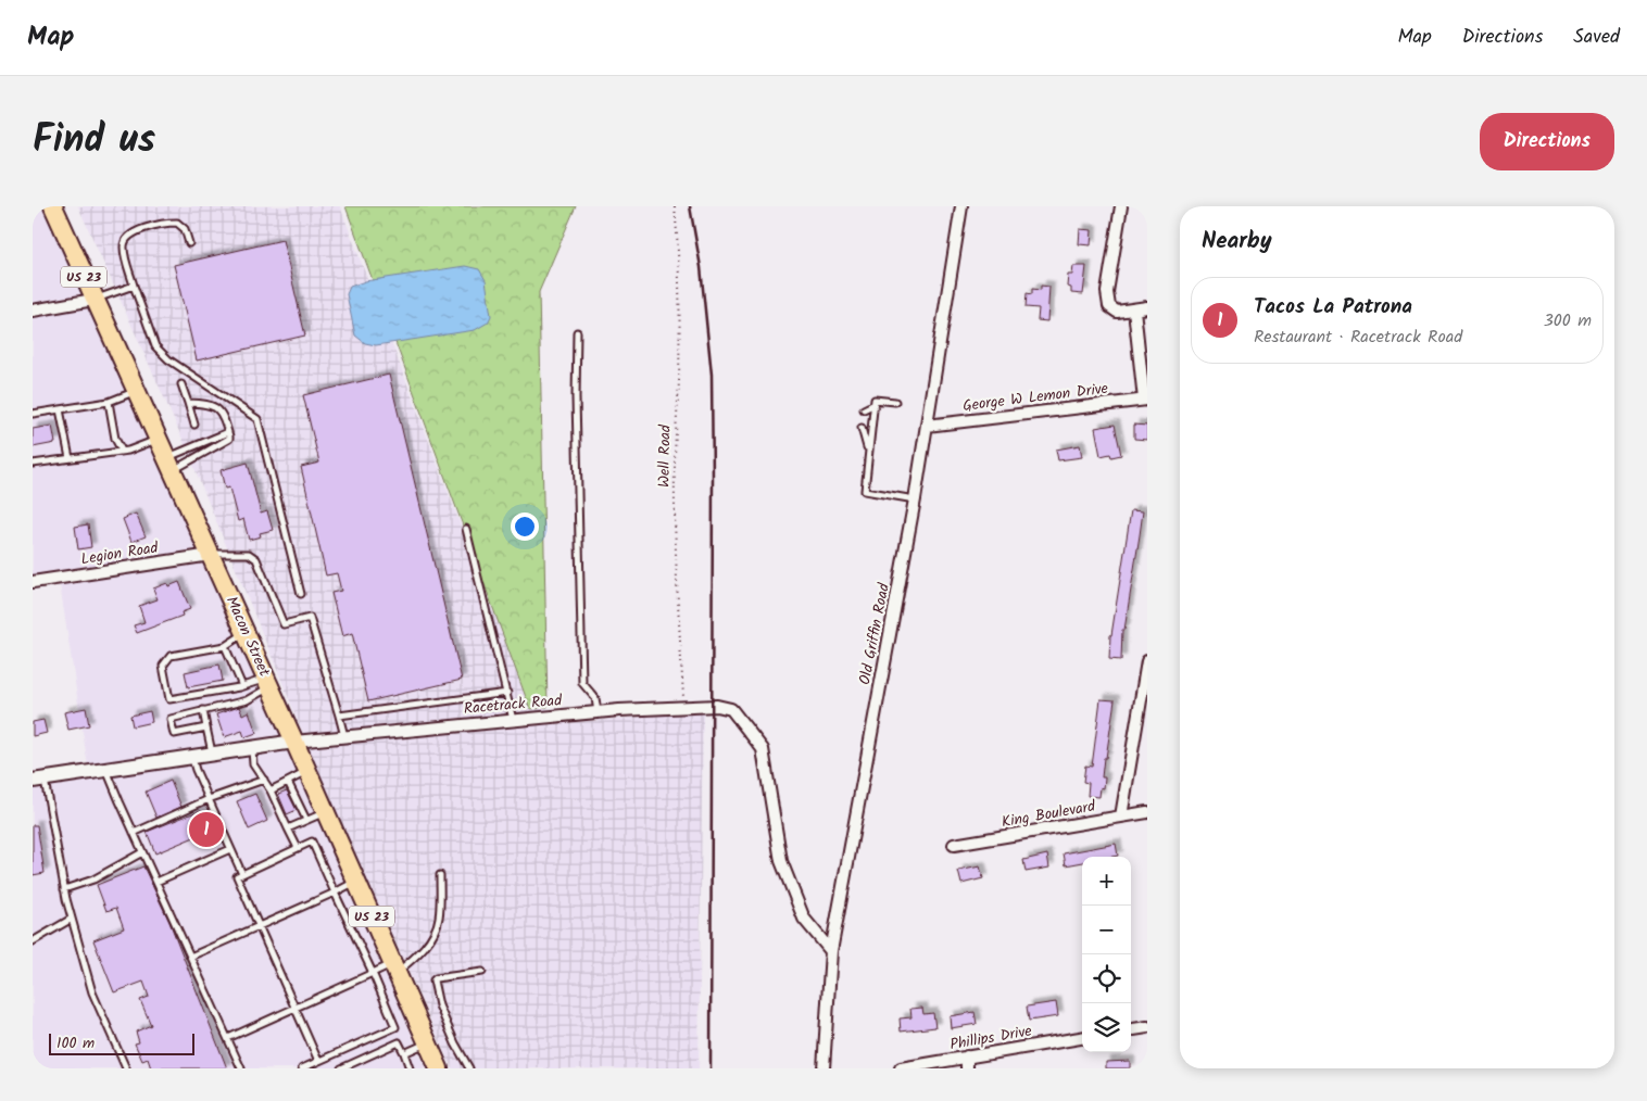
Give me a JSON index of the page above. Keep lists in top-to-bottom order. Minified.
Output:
{"streets":{"main road":["US 23","Macon Street"],"street":["George W Lemon Drive","Legion Road","Old Griffin Road","Racetrack Road","King Boulevard","Phillips Drive"],"path":["Well Road"]},"crossings":[["George W Lemon Drive","Old Griffin Road"],["Well Road","Racetrack Road"],["Legion Road","Macon Street"],["Old Griffin Road","Racetrack Road"],["Macon Street","Racetrack Road"]],"scale_bar":"100 m","page":{"header":"Map","nav":["Map","Directions","Saved"],"title":"Find us","buttons":"Directions","heading":"Nearby","list":[{"mark":"1","name":"Tacos La Patrona","note":"Restaurant · Racetrack Road","value":"300 m"}],"pins":"1","map_buttons":["+","−"],"scale":"100 m"}}
